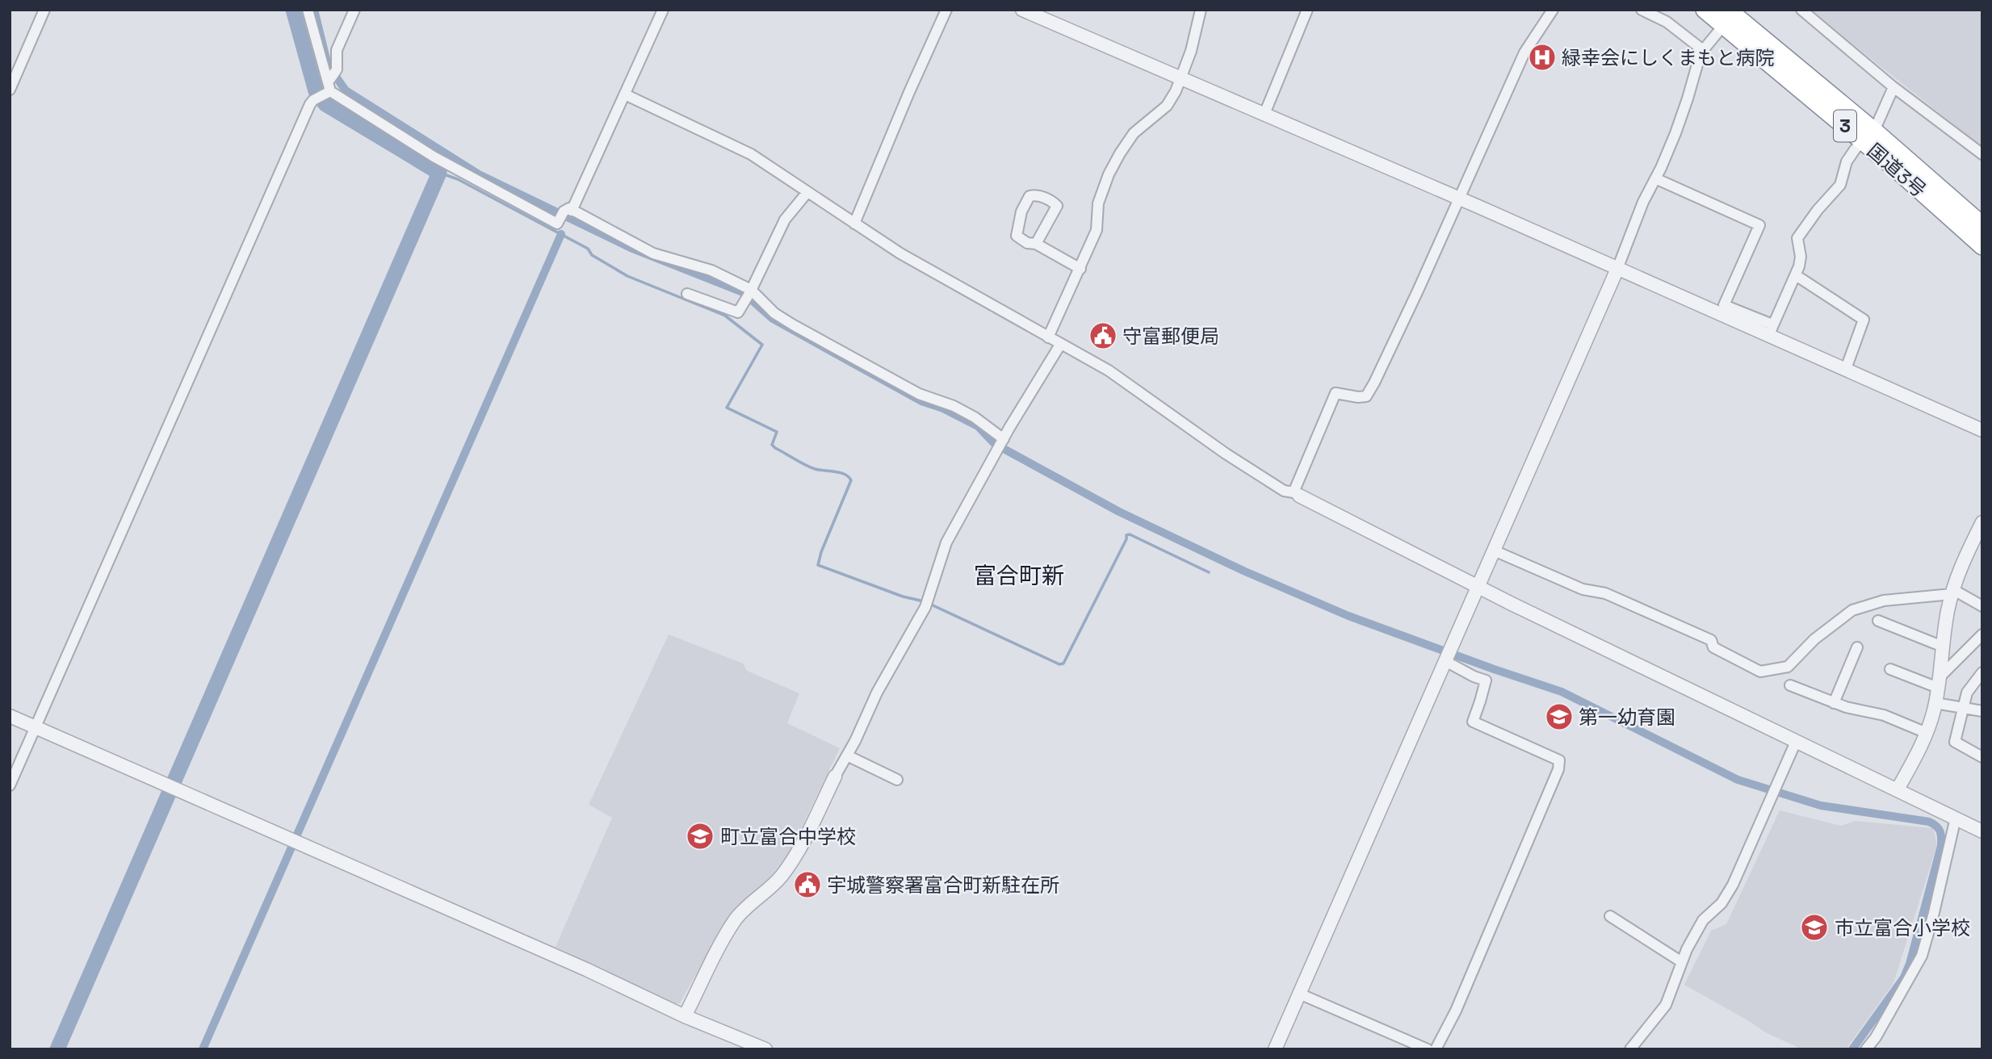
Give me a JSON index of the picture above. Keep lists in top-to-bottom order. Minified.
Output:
{"streets":{"highway":["3","国道3号"]},"districts":["富合町新"],"places":{"hospital":["緑幸会にしくまもと病院"],"public building":["守富郵便局","宇城警察署富合町新駐在所"],"school or university":["第一幼育園","町立富合中学校","市立富合小学校"]}}
